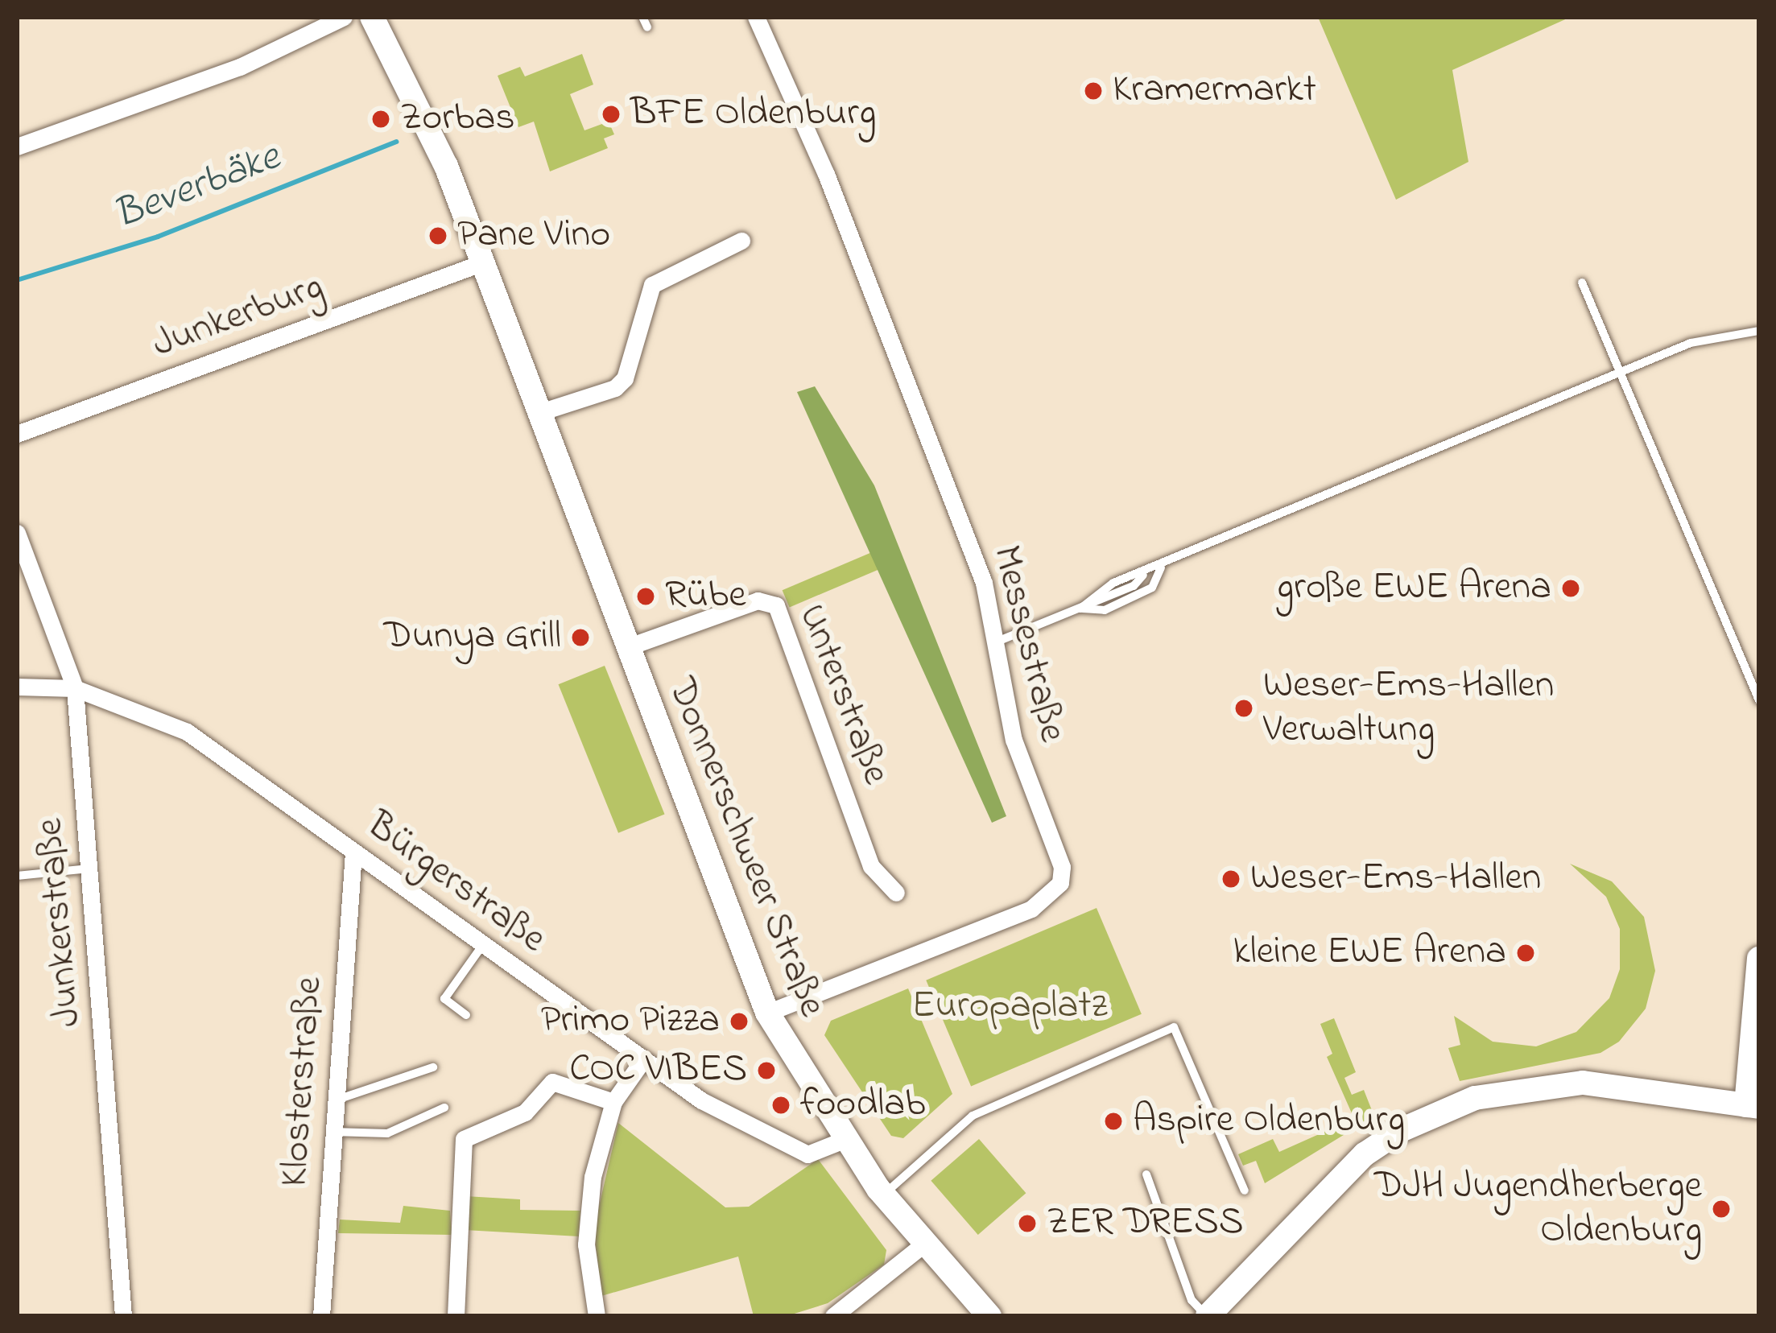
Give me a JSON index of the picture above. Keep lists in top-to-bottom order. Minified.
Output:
{"streets":{"main road":["Donnerschweer Straße"],"street":["Junkerburg","Messestraße","Unterstraße","Bürgerstraße","Junkerstraße","Klosterstraße"]},"crossings":[["Junkerburg","Donnerschweer Straße"],["Messestraße","Donnerschweer Straße"],["Unterstraße","Donnerschweer Straße"],["Donnerschweer Straße","Bürgerstraße"],["Bürgerstraße","Junkerstraße"],["Bürgerstraße","Klosterstraße"]],"water":["Beverbäke"],"parks":["Europaplatz"],"places":["Kramermarkt","BFE Oldenburg","Zorbas","Pane Vino","große EWE Arena","Rübe","Dunya Grill","Weser-Ems-Hallen Verwaltung","Weser-Ems-Hallen","kleine EWE Arena","Primo Pizza","COC VIBES","foodlab","Aspire Oldenburg","DJH Jugendherberge Oldenburg","ZER DRESS"]}
